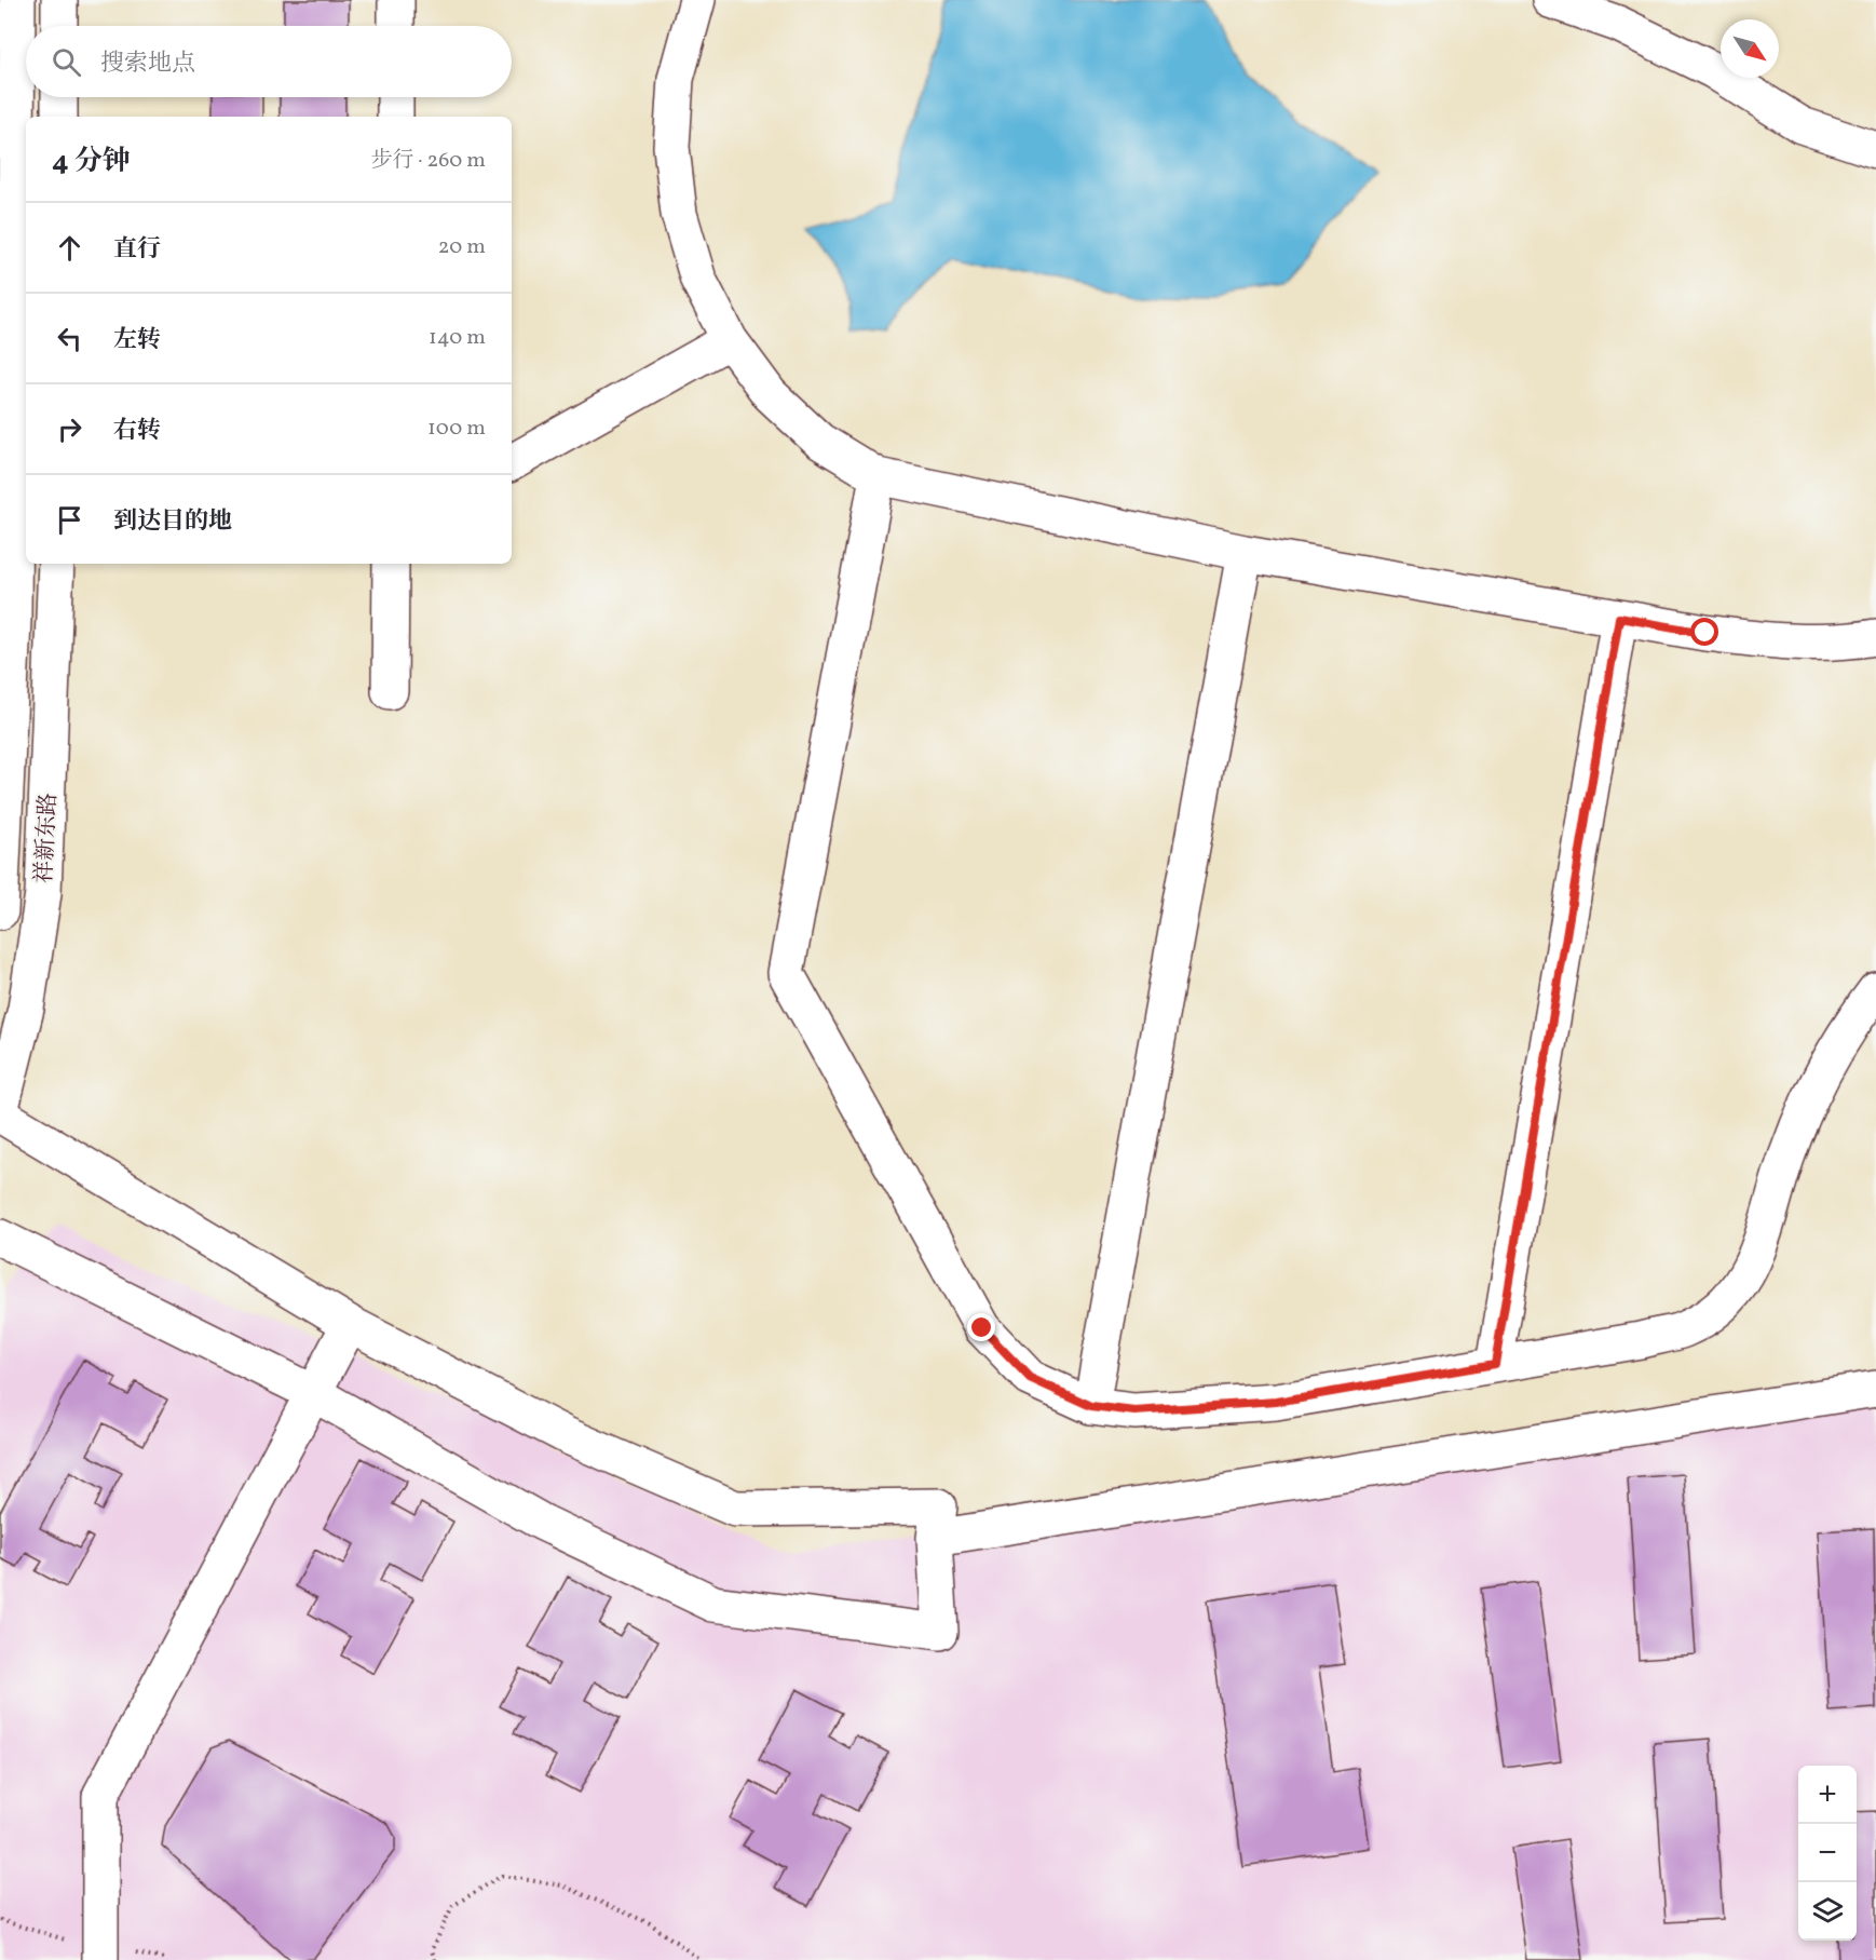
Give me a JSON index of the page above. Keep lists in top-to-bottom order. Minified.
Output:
{"streets":{"street":["祥新东路"]},"north":"bottom right","page":{"search":"搜索地点","heading":["4 分钟","步行 · 260 m"],"list":[["直行","20 m"],["左转","140 m"],["右转","100 m"],"到达目的地"],"map_buttons":["+","−"]}}
